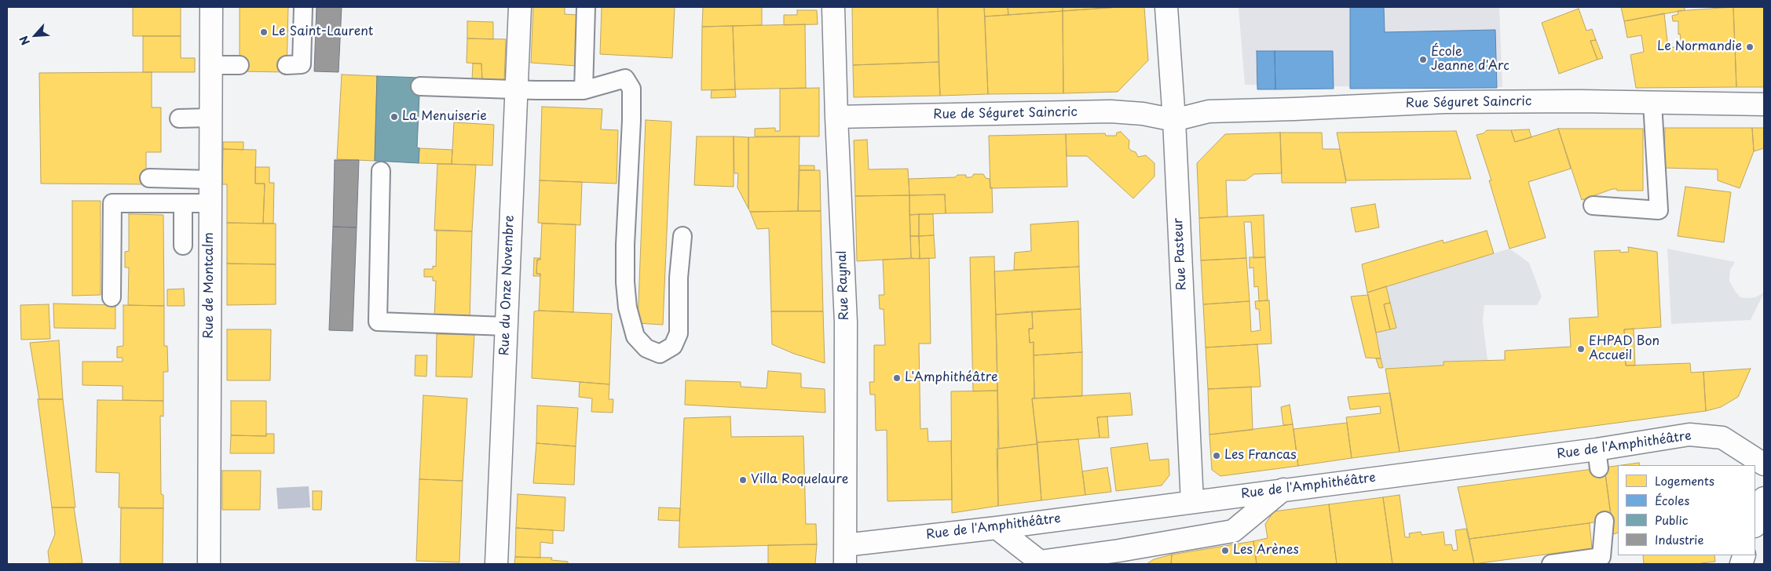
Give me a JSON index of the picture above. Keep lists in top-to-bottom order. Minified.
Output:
{"streets":{"street":["Rue Séguret Saincric","Rue de Séguret Saincric","Rue Pasteur","Rue de Montcalm","Rue du Onze Novembre","Rue Raynal","Rue de l'Amphithéâtre"]},"crossings":[["Rue Séguret Saincric","Rue de Séguret Saincric"],["Rue Séguret Saincric","Rue Pasteur"],["Rue de Séguret Saincric","Rue Pasteur"],["Rue de Séguret Saincric","Rue Raynal"],["Rue Pasteur","Rue de l'Amphithéâtre"],["Rue Raynal","Rue de l'Amphithéâtre"]],"places":["Le Saint-Laurent","Le Normandie","École Jeanne d'Arc","La Menuiserie","EHPAD Bon Accueil","L'Amphithéâtre","Les Francas","Villa Roquelaure","Les Arènes"],"legend":["Logements","Écoles","Public","Industrie"],"north":"bottom left"}
